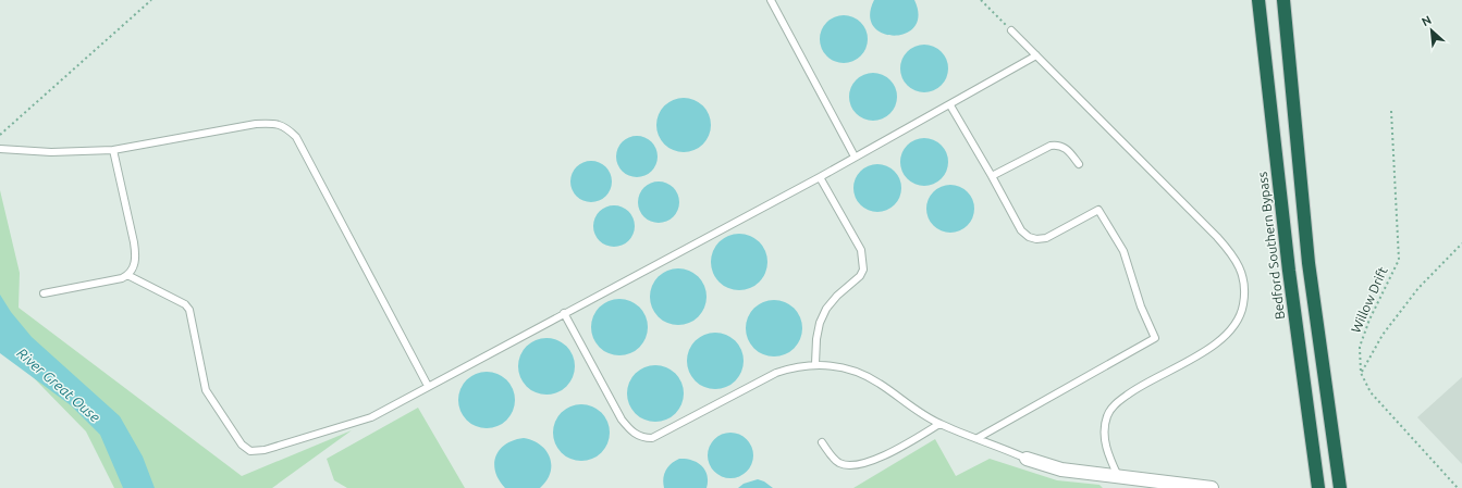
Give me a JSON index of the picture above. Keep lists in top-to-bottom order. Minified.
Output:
{"streets":{"highway":["Bedford Southern Bypass"],"path":["Willow Drift"]},"water":["River Great Ouse"],"north":"top left"}
